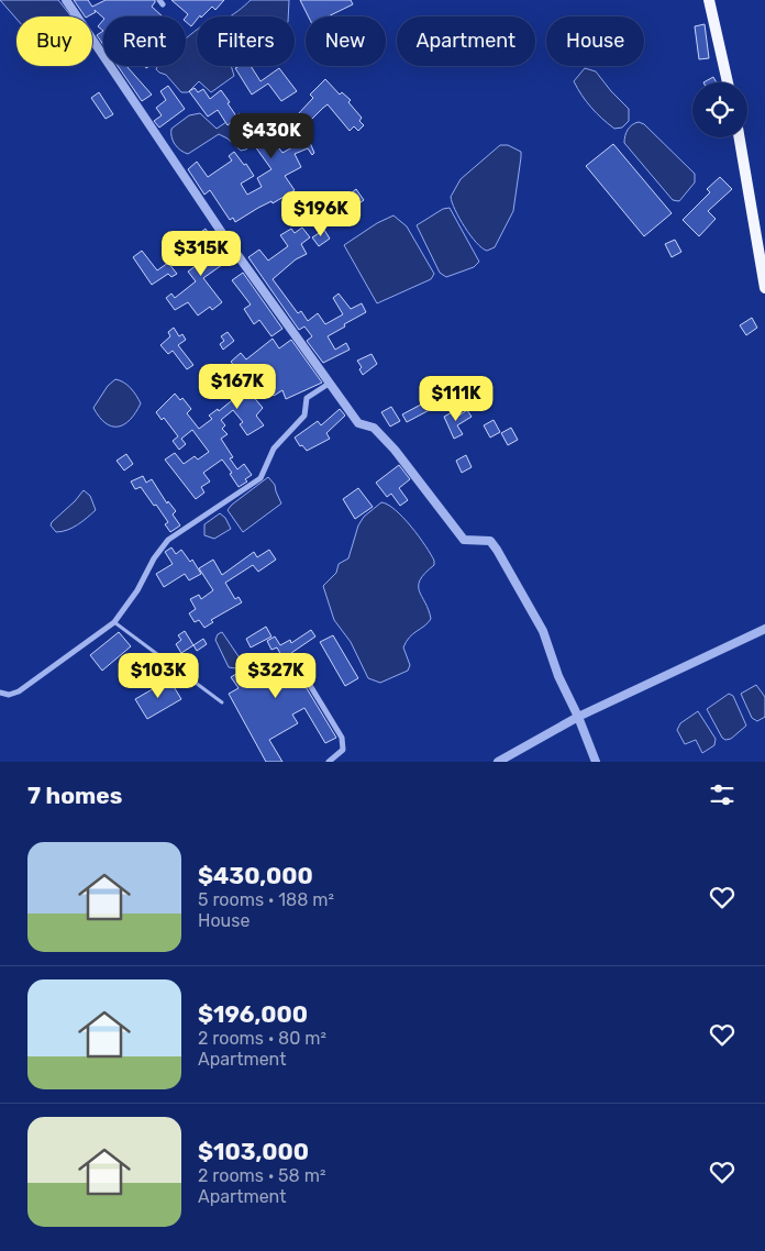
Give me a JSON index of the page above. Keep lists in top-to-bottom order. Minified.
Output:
{"page":{"chip":["Buy","Rent","Filters","New","Apartment","House"],"price":["$430K","$196K","$315K","$167K","$111K","$103K","$327K"],"heading":"7 homes","list":[{"name":"$430,000","note":"5 rooms · 188 m² · House"},{"name":"$196,000","note":"2 rooms · 80 m² · Apartment"},{"name":"$103,000","note":"2 rooms · 58 m² · Apartment"}]}}
